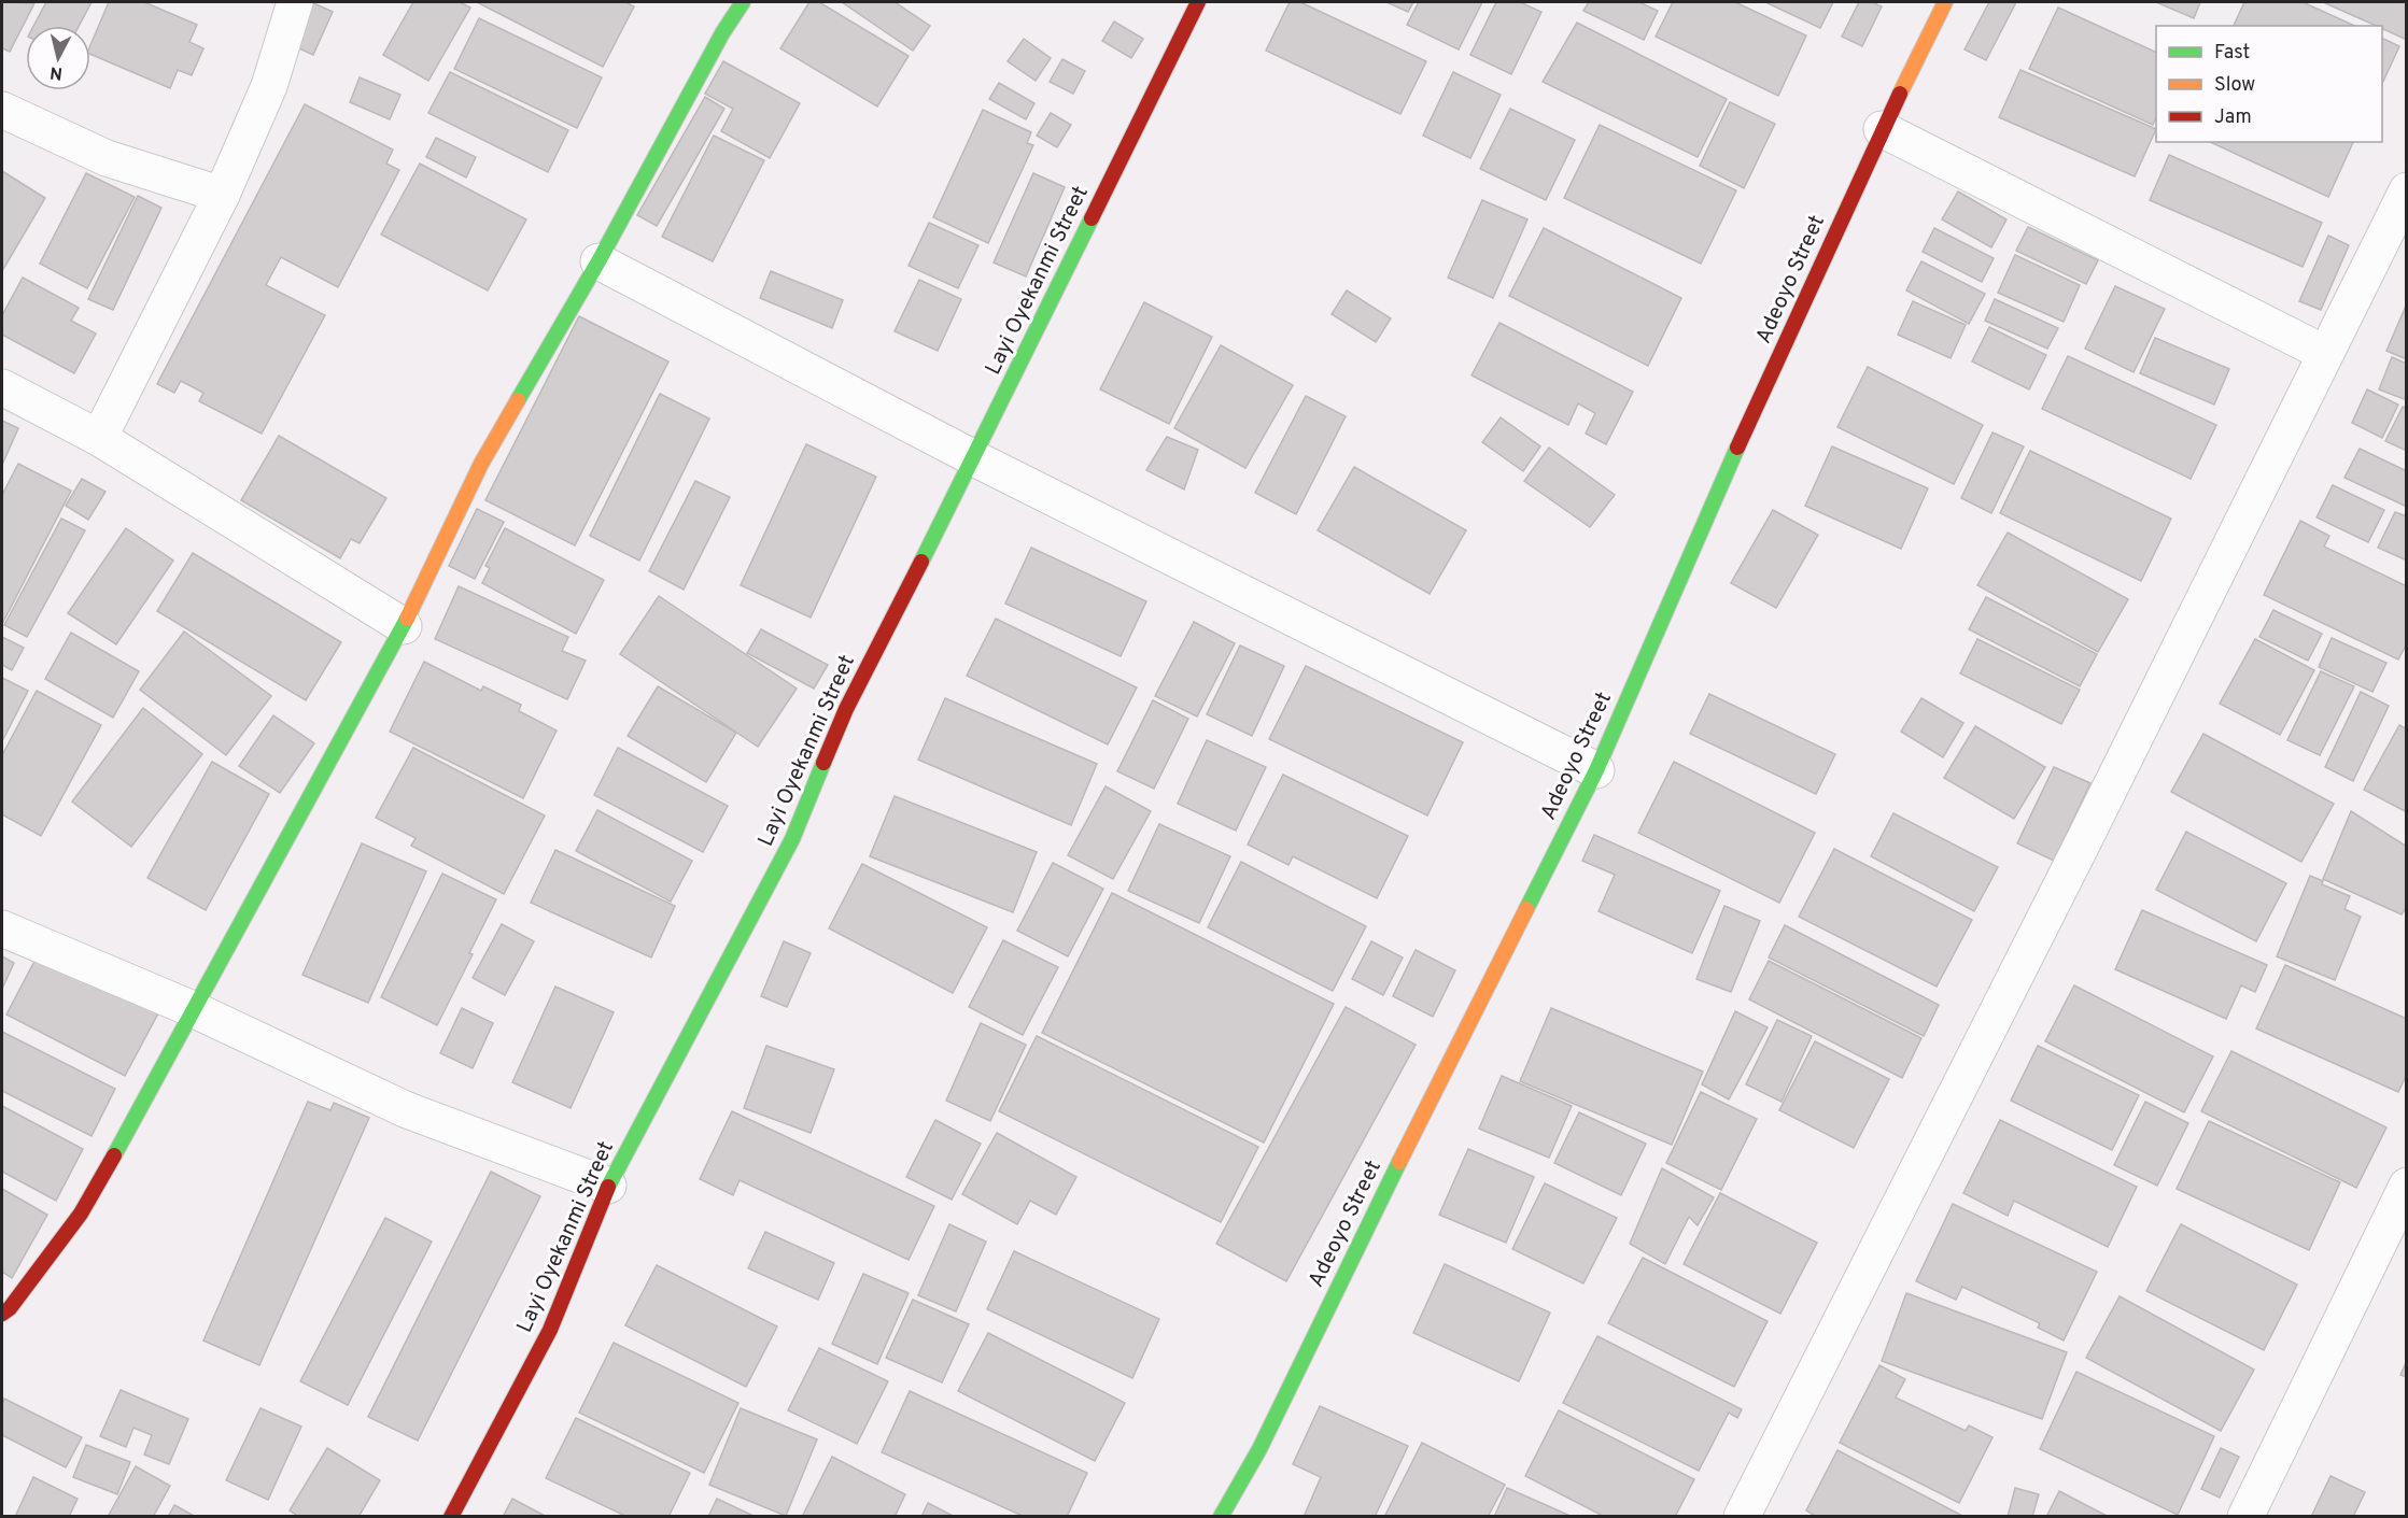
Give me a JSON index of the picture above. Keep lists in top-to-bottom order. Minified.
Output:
{"streets":{"street":["Adeoyo Street","Layi Oyekanmi Street"]},"legend":["Fast","Slow","Jam"],"north":"bottom"}
